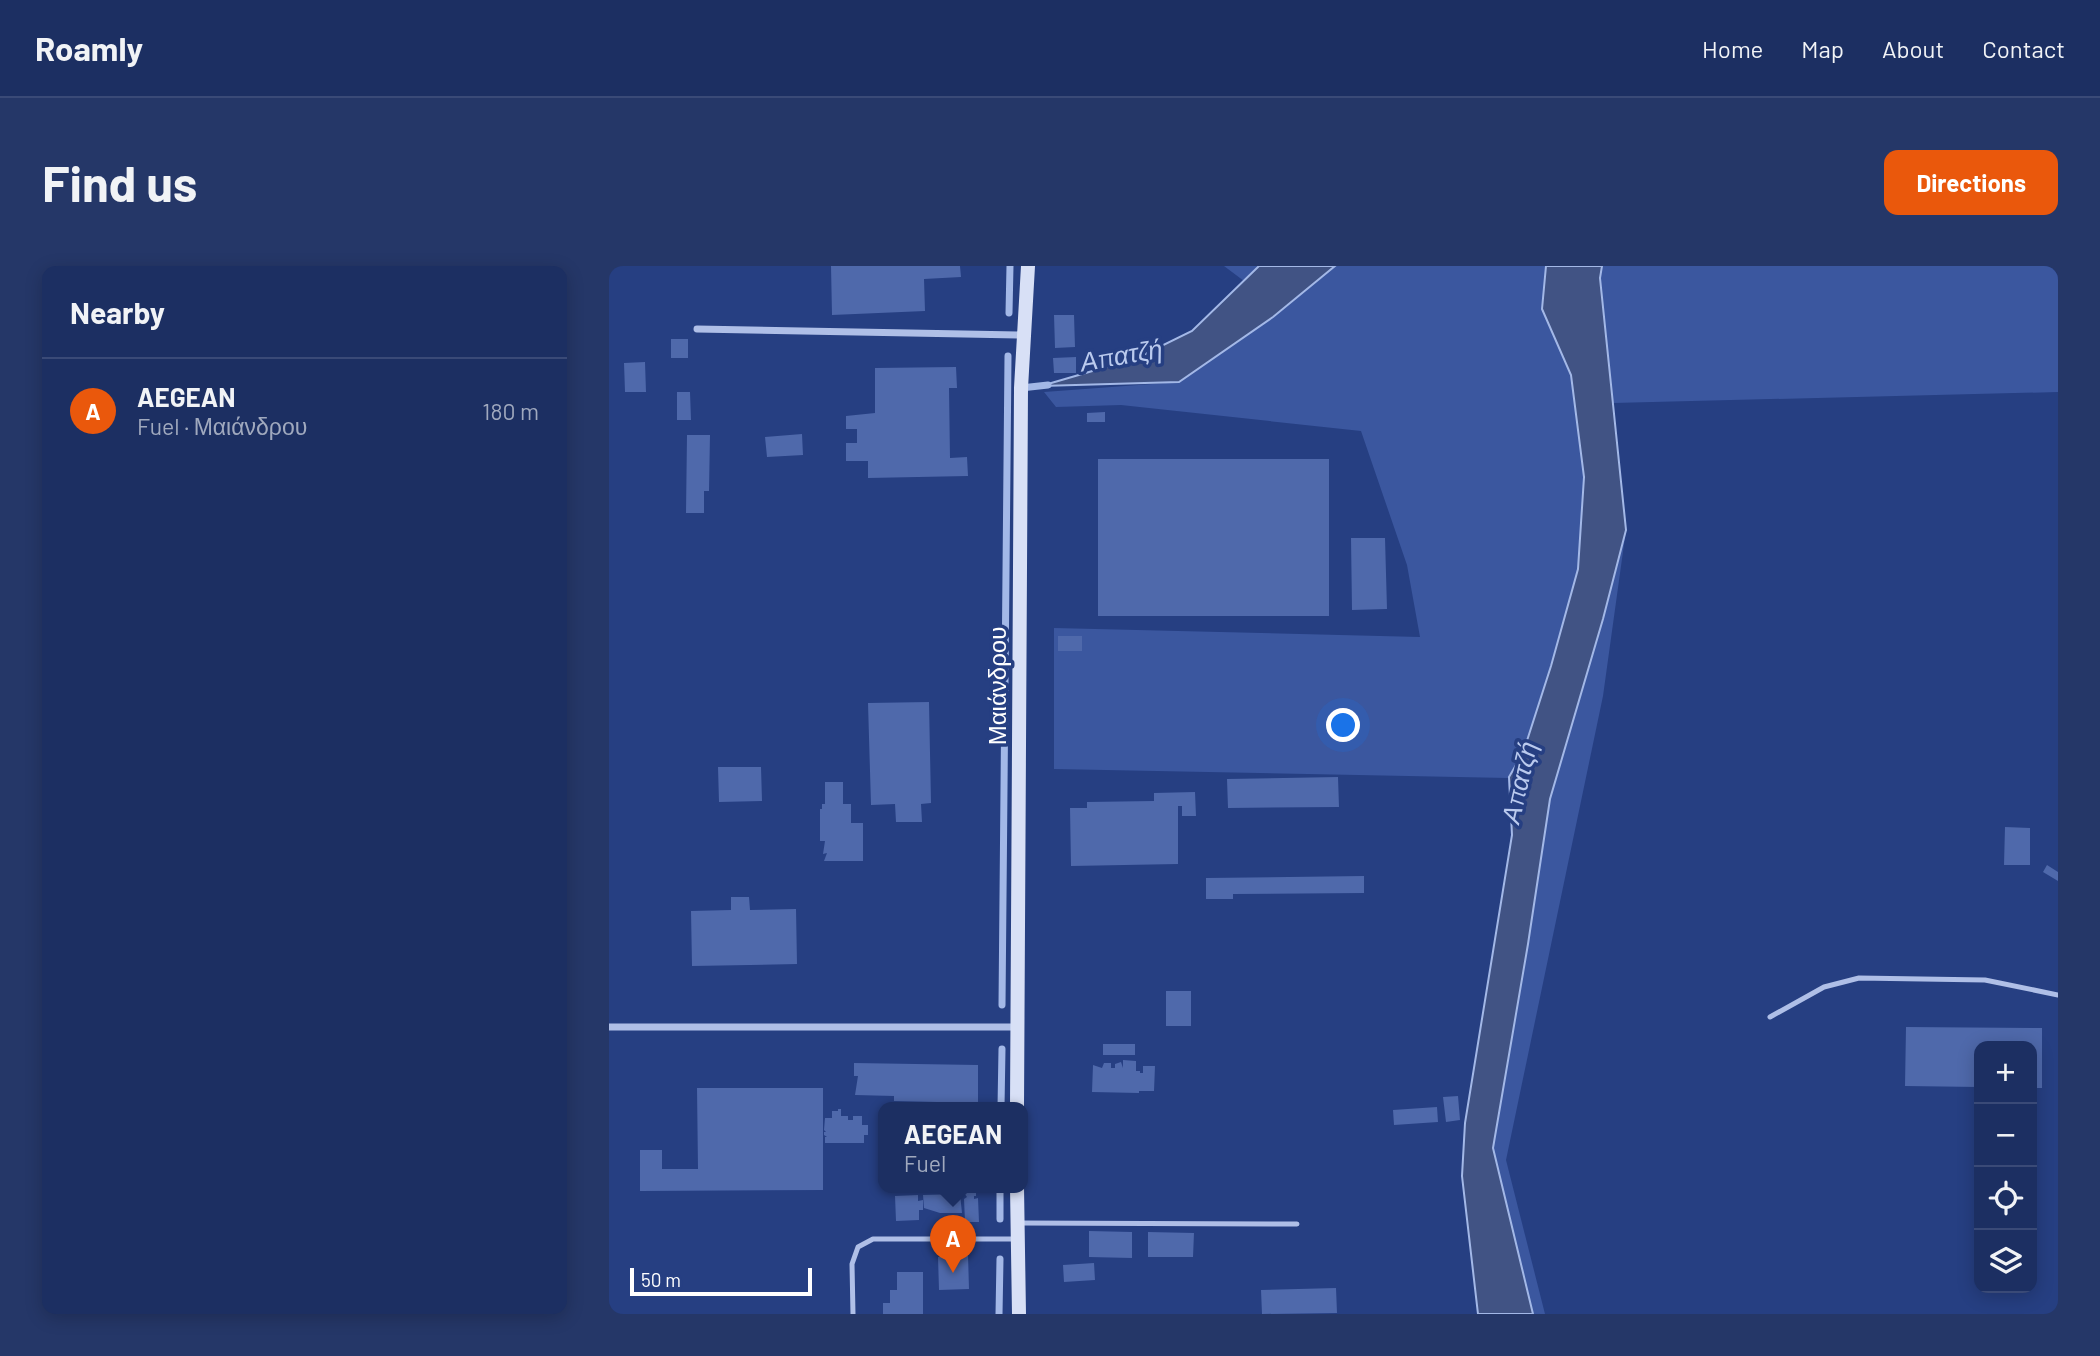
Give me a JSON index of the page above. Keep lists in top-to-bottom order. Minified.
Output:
{"streets":{"main road":["Μαιάνδρου"]},"water":["Απατζή"],"scale_bar":"50 m","page":{"header":"Roamly","nav":["Home","Map","About","Contact"],"buttons":"Directions","title":"Find us","heading":"Nearby","list":[{"mark":"A","name":"AEGEAN","note":"Fuel · Μαιάνδρου","value":"180 m"}],"map_buttons":["+","−"],"popup":["AEGEAN","Fuel"],"pins":"A","scale":"50 m"}}
